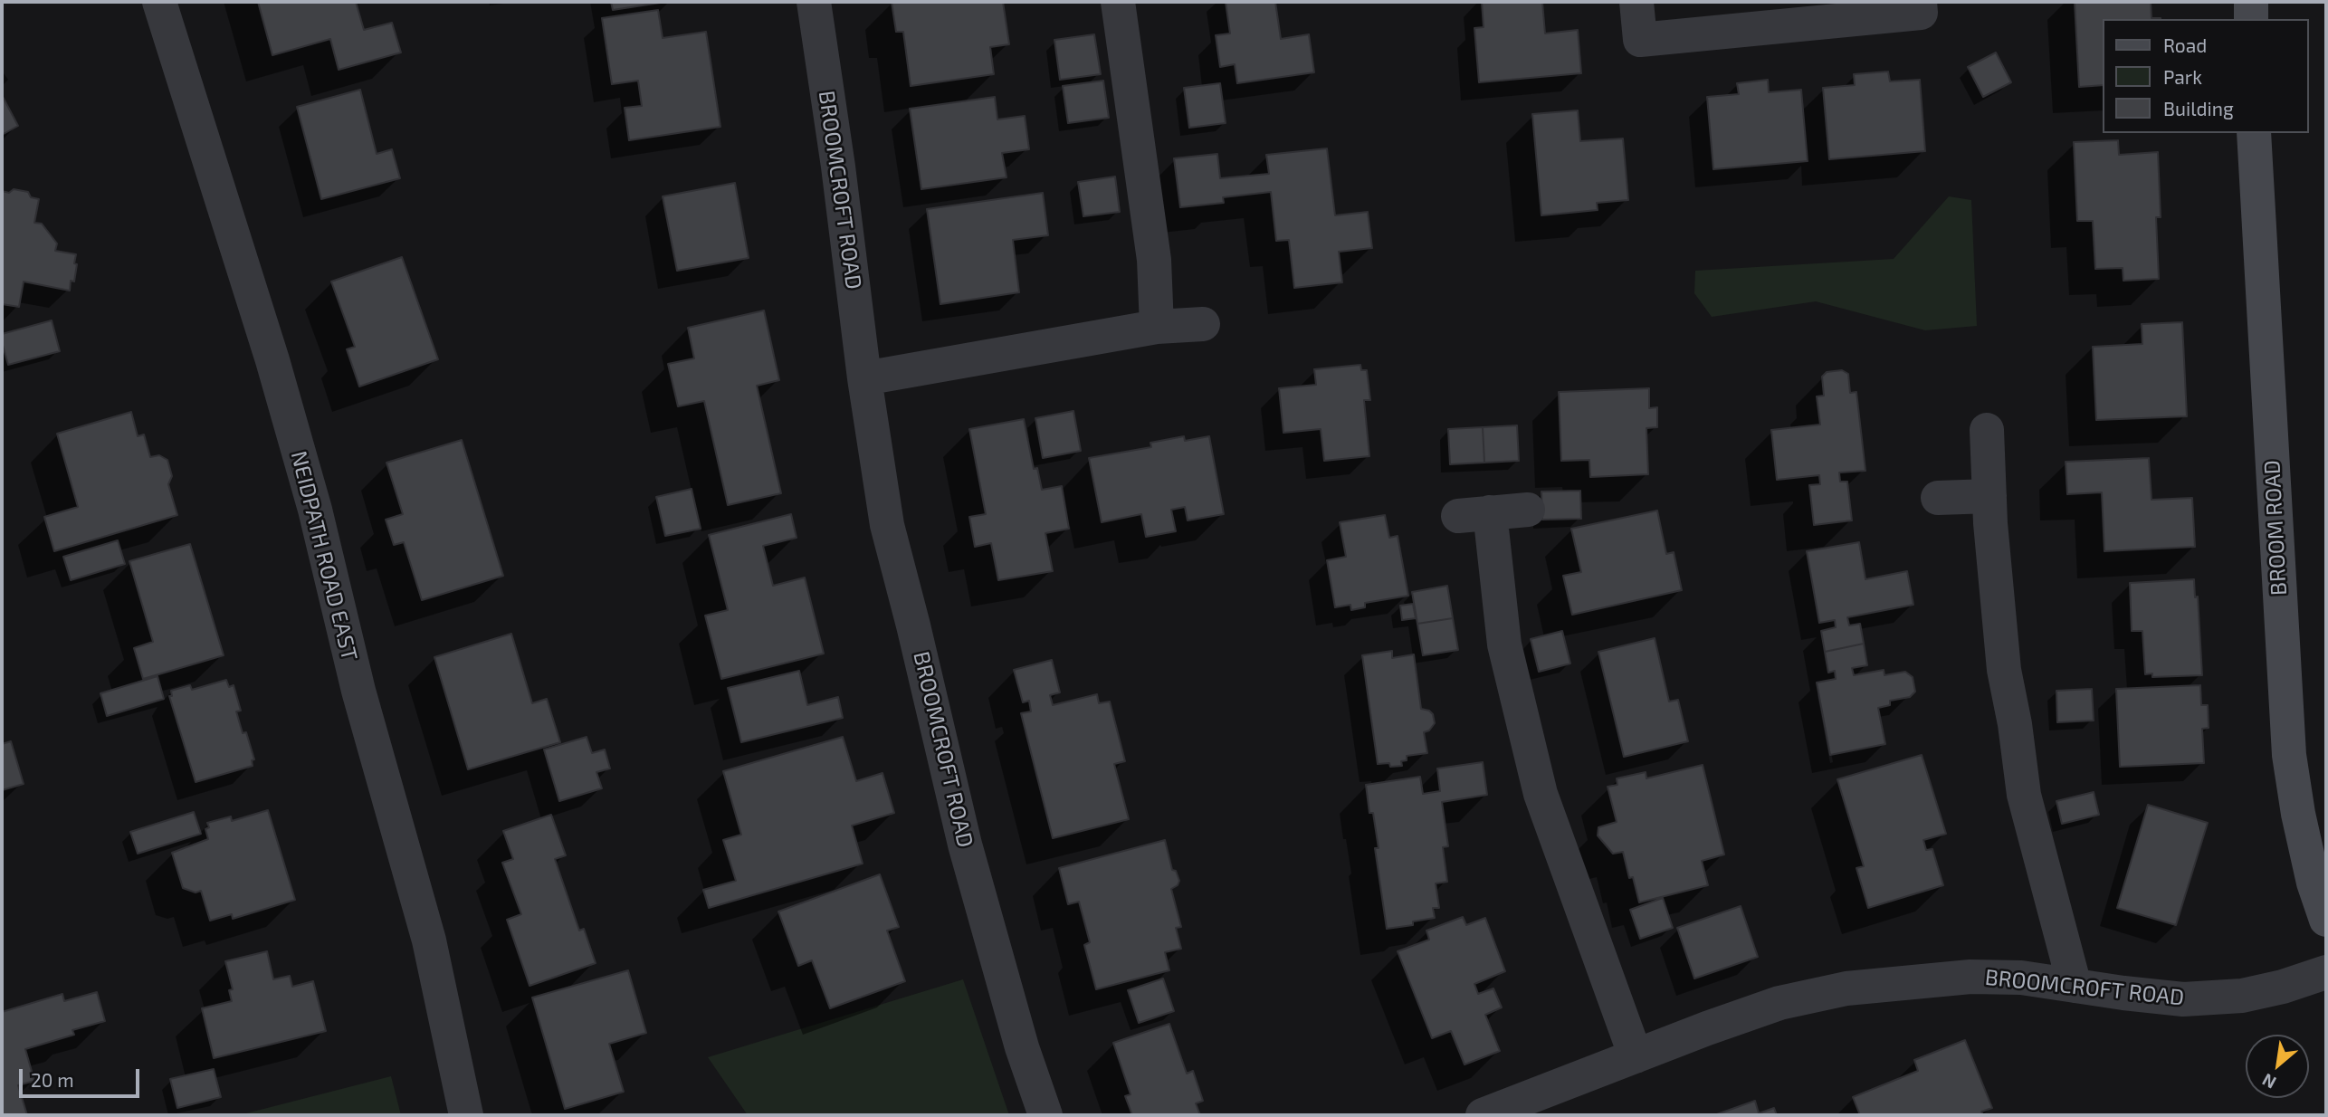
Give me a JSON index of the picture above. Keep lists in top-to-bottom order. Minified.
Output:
{"streets":{"street":["BROOMCROFT ROAD","BROOM ROAD","NEIDPATH ROAD EAST"]},"legend":["Road","Park","Building"],"scale_bar":"20 m","north":"bottom left"}
